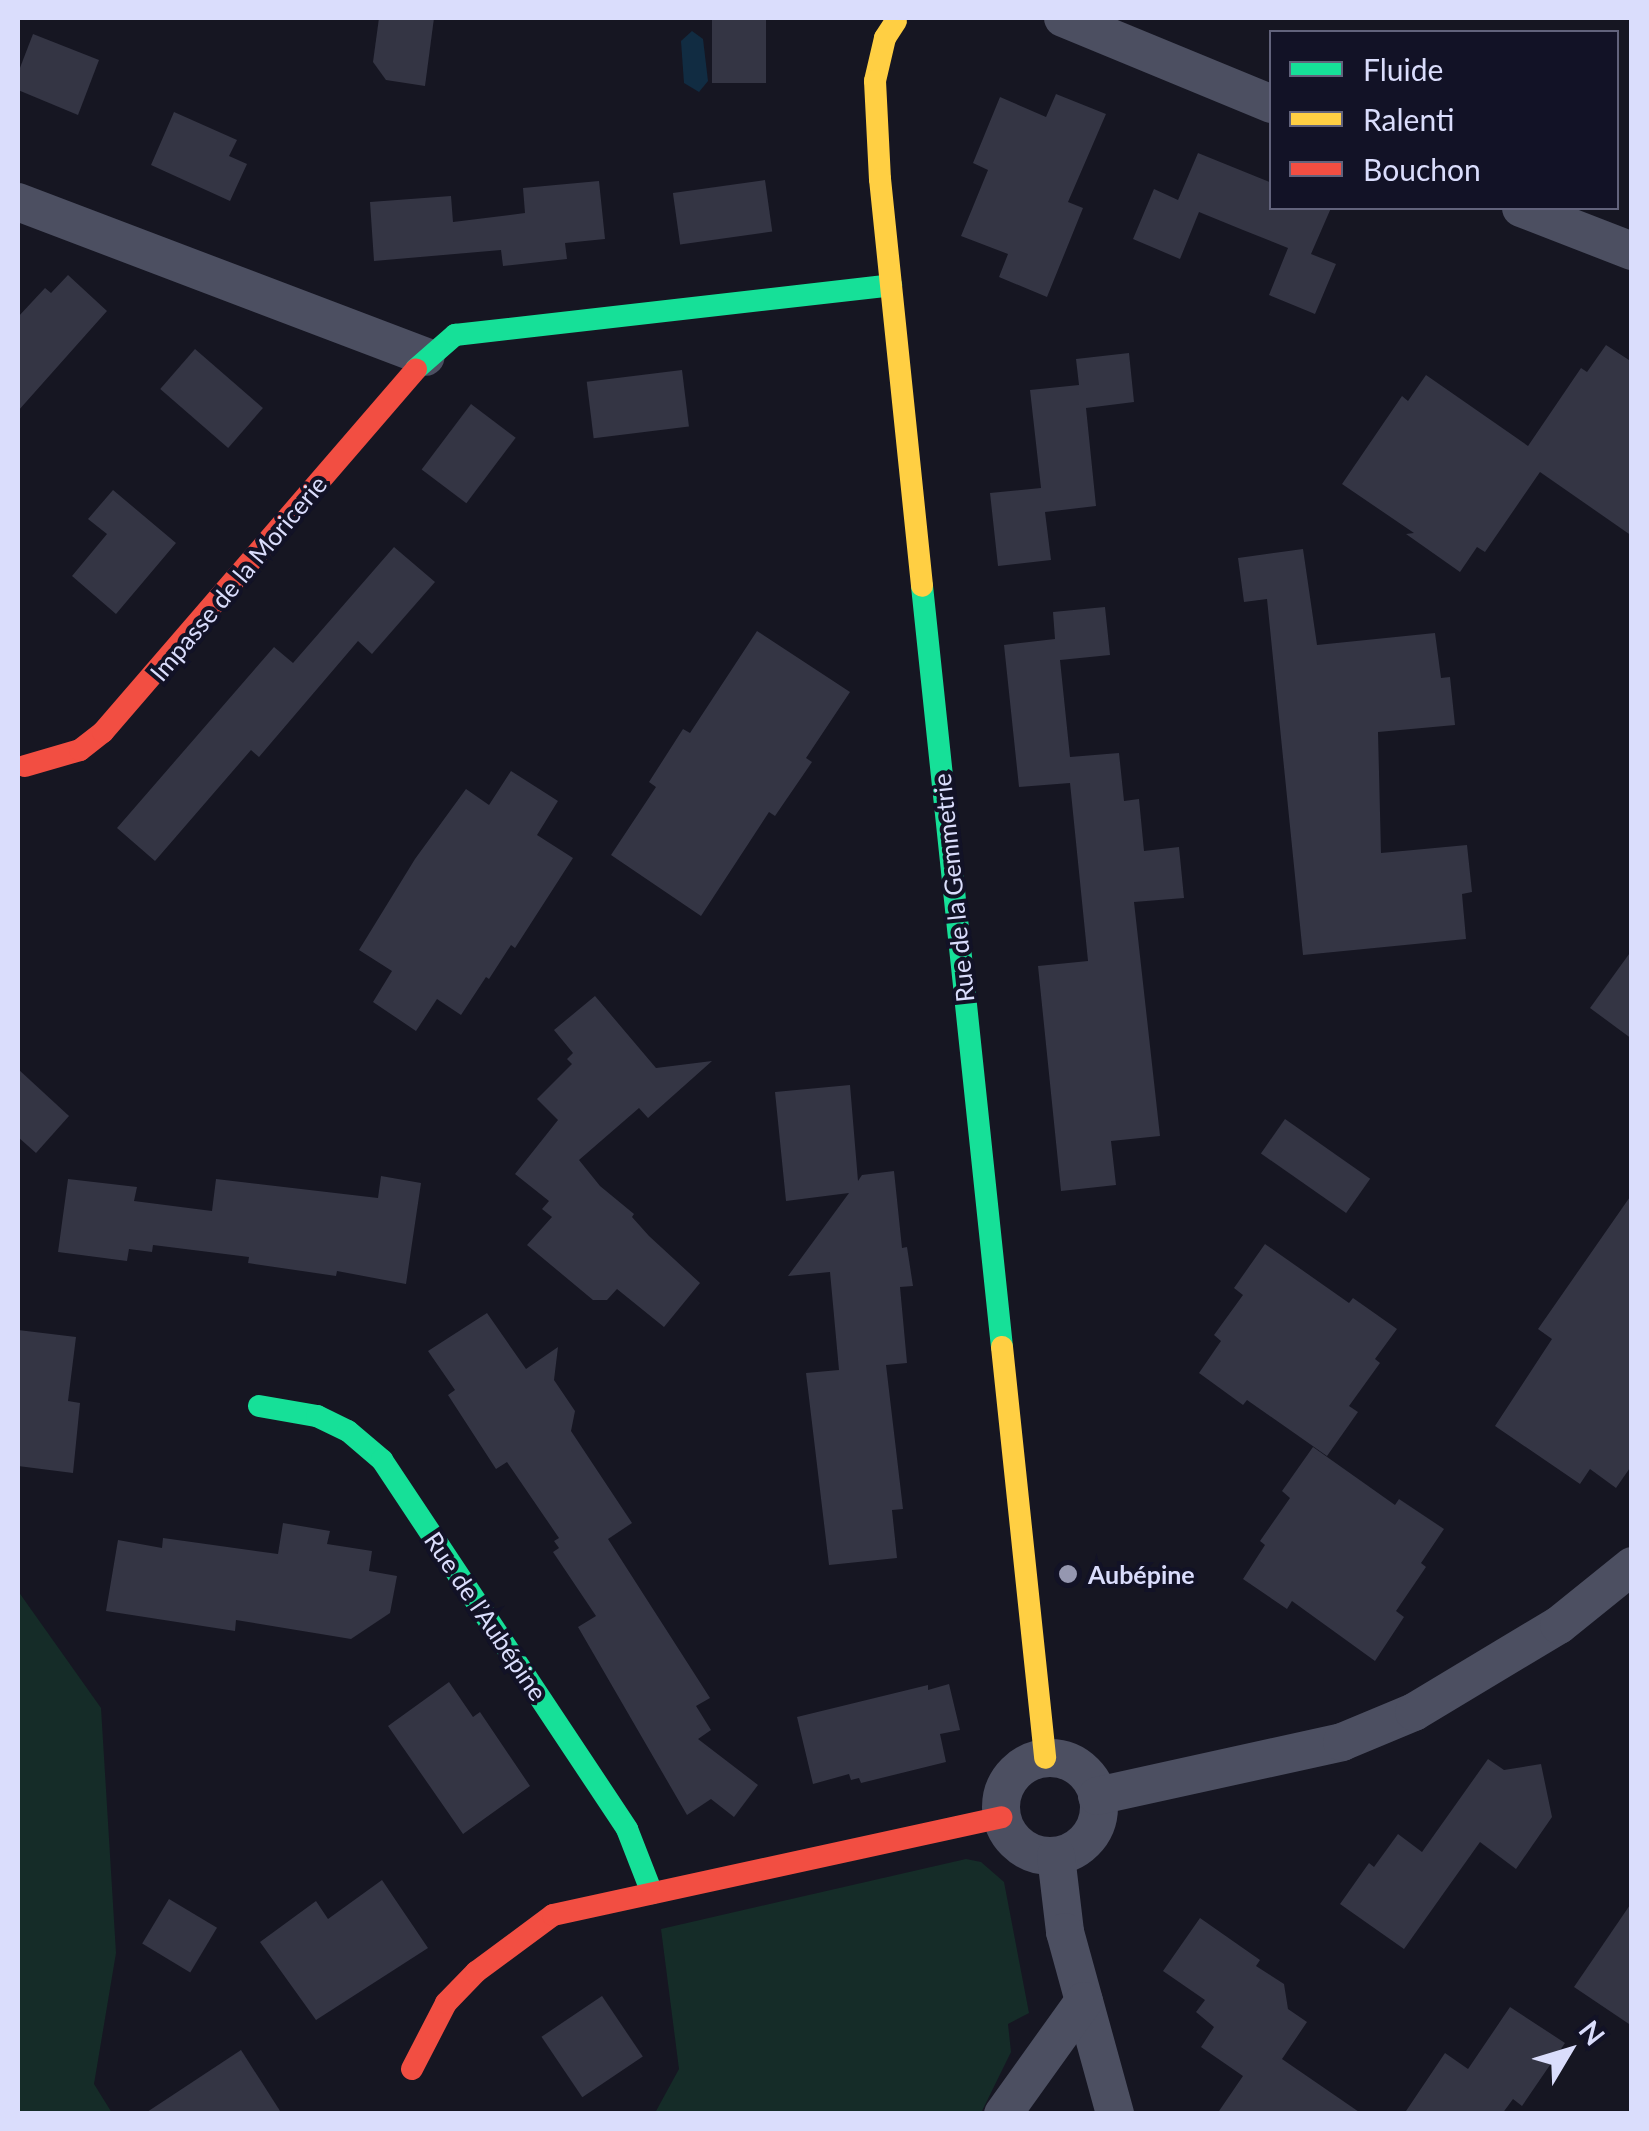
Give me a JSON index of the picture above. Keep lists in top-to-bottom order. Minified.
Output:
{"streets":{"street":["Impasse de la Moricerie","Rue de la Gemmetrie","Rue de l’Aubépine"]},"crossings":[["Impasse de la Moricerie","Rue de la Gemmetrie"]],"places":["Aubépine"],"legend":["Fluide","Ralenti","Bouchon"],"north":"top right"}
